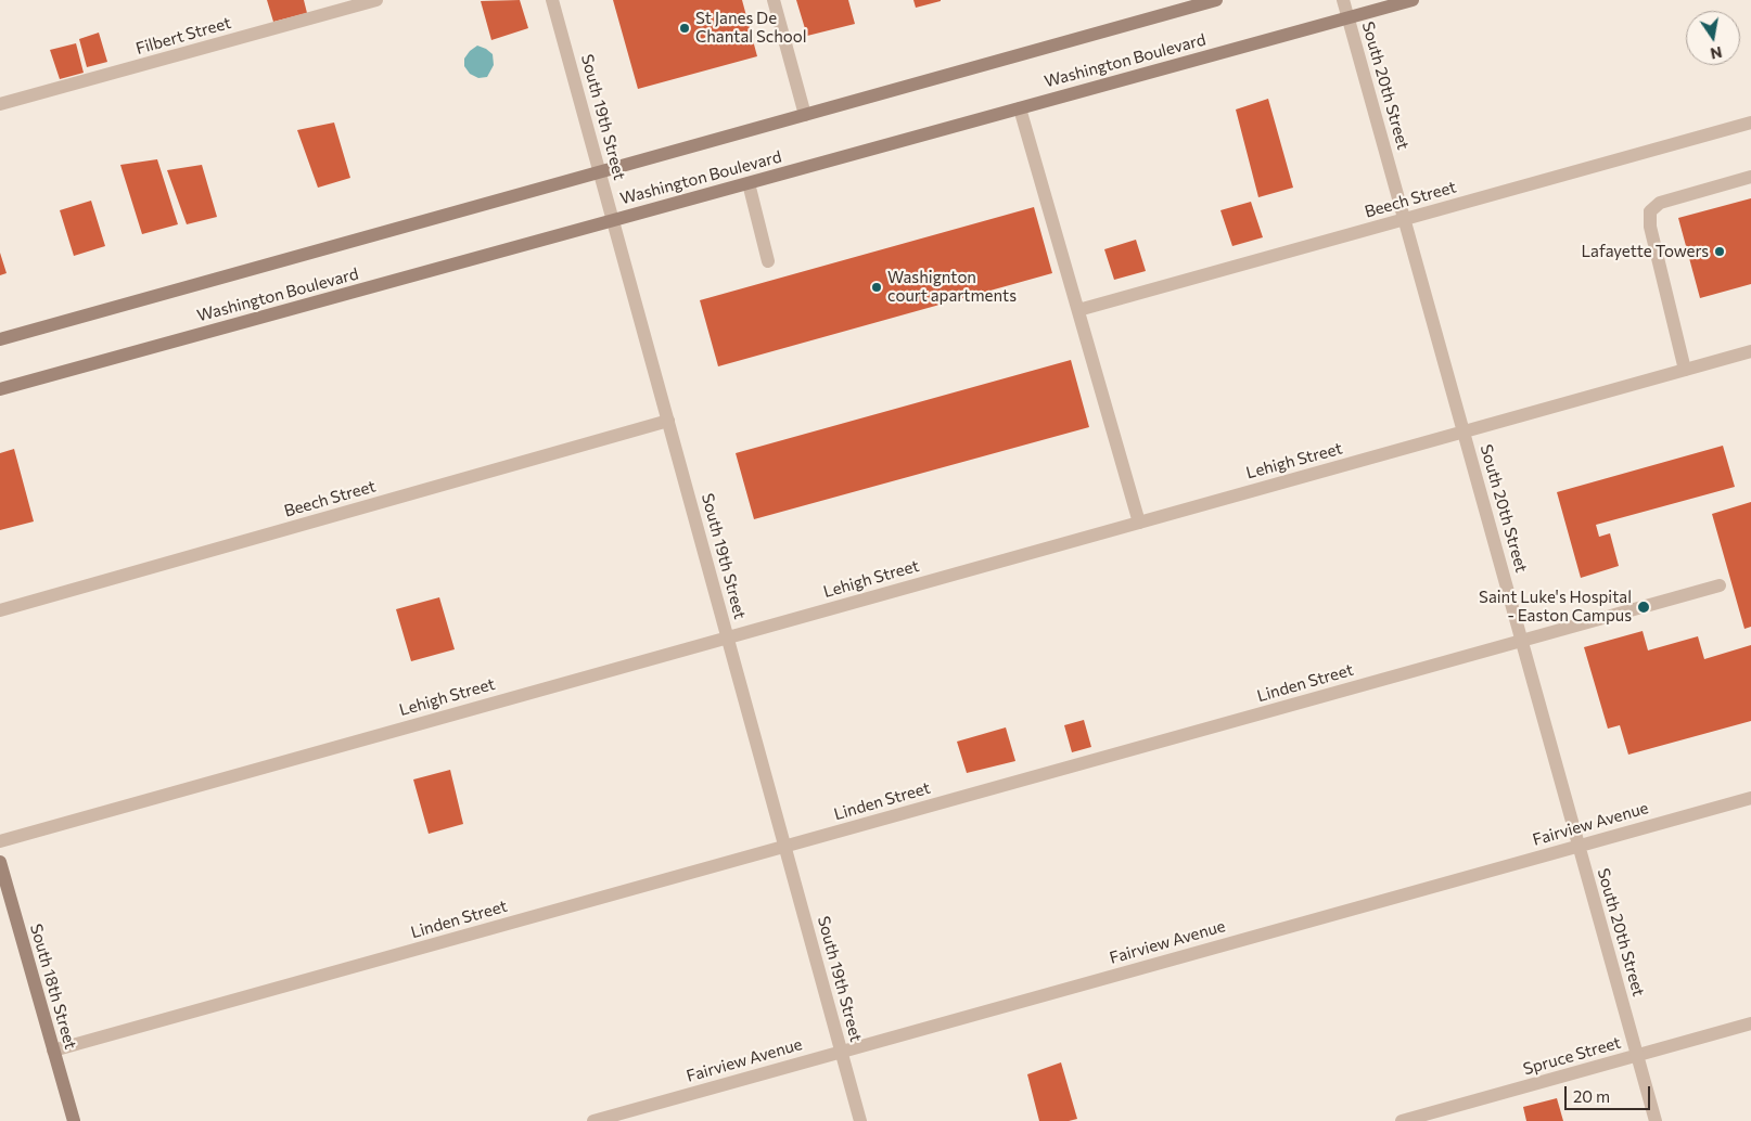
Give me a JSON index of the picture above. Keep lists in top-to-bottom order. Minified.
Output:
{"streets":{"street":["Filbert Street","Washington Boulevard","South 20th Street","South 19th Street","Beech Street","Lehigh Street","Linden Street","Fairview Avenue","South 18th Street","Spruce Street"]},"crossings":[["Washington Boulevard","South 20th Street"],["Washington Boulevard","South 19th Street"],["South 20th Street","Beech Street"],["South 20th Street","Lehigh Street"],["South 20th Street","Linden Street"],["South 20th Street","Fairview Avenue"],["South 20th Street","Spruce Street"],["South 19th Street","Beech Street"],["South 19th Street","Lehigh Street"],["South 19th Street","Linden Street"],["South 19th Street","Fairview Avenue"],["Linden Street","South 18th Street"]],"places":["St Janes De Chantal School","Lafayette Towers","Washignton court apartments","Saint Luke's Hospital - Easton Campus"],"scale_bar":"20 m","north":"bottom"}
